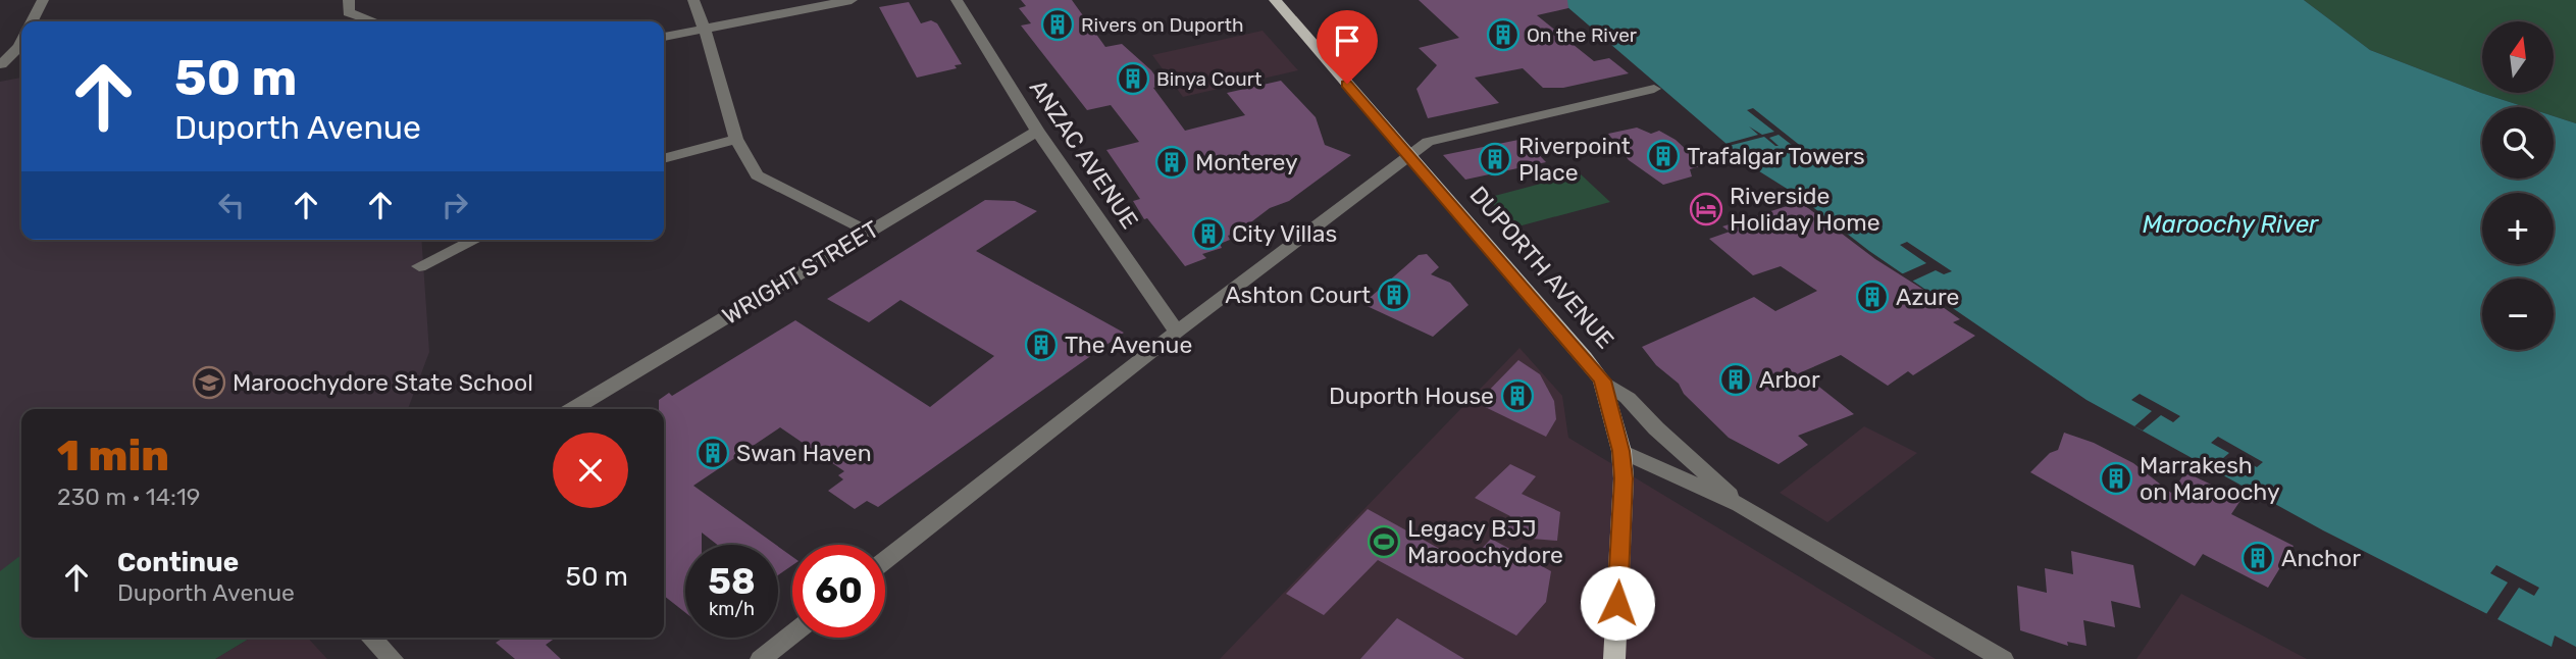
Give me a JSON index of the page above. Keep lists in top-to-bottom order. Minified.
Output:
{"streets":{"main road":["DUPORTH AVENUE"],"street":["ANZAC AVENUE","WRIGHT STREET"]},"crossings":[["ANZAC AVENUE","WRIGHT STREET"]],"water":["Maroochy River"],"places":{"building":["Rivers on Duporth","On the River","Binya Court","Trafalgar Towers","Riverpoint Place","Monterey","City Villas","Ashton Court","Azure","The Avenue","Arbor","Duporth House","Swan Haven","Marrakesh on Maroochy","Anchor"],"hotel":["Riverside Holiday Home"],"school or university":["Maroochydore State School"],"sports":["Legacy BJJ Maroochydore"]},"north":"top","page":{"map_buttons":["+","−"],"turn":["50 m","Duporth Avenue"],"heading":["1 min","230 m · 14:19"],"list":[{"name":"Continue","note":"Duporth Avenue","value":"50 m"}],"speed":"58 km/h","limit":"60"}}
